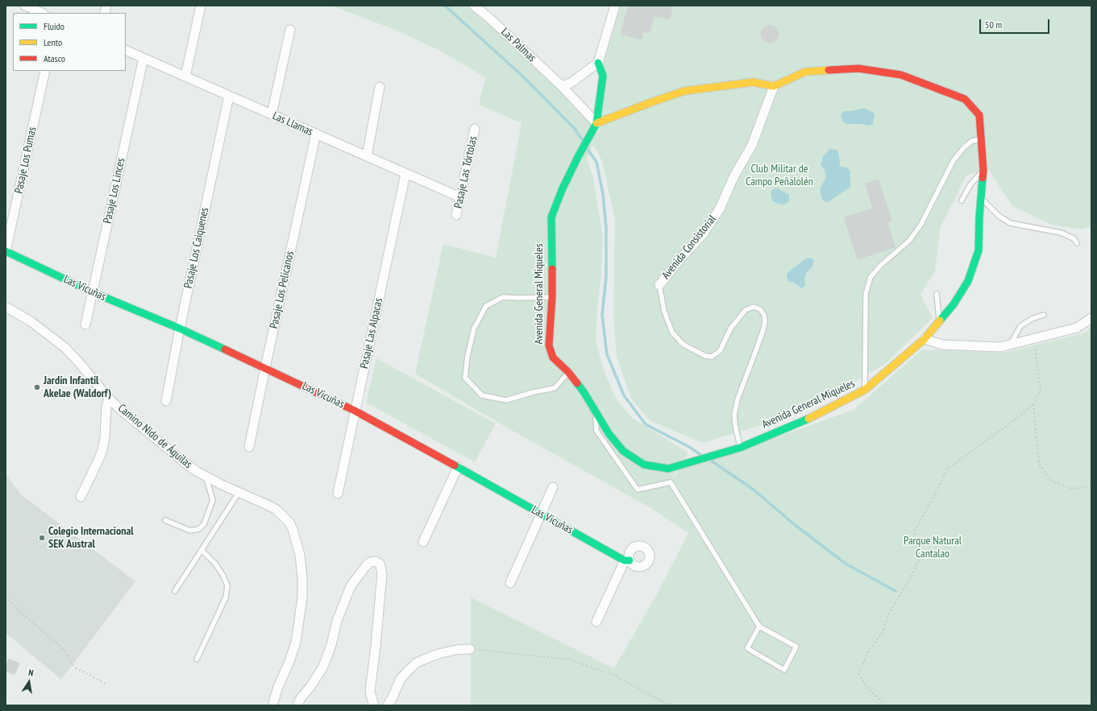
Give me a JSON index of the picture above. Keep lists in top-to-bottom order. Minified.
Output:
{"streets":{"street":["Las Palmas","Las Llamas","Pasaje Los Pumas","Pasaje Las Tórtolas","Pasaje Los Linces","Avenida Consistorial","Pasaje Los Caiquenes","Las Vicuñas","Pasaje Los Pelícanos","Avenida General Miqueles","Pasaje Las Alpacas","Camino Nido de Águilas"]},"crossings":[["Las Palmas","Avenida General Miqueles"],["Las Llamas","Pasaje Las Tórtolas"],["Las Llamas","Pasaje Los Linces"],["Las Llamas","Pasaje Los Caiquenes"],["Las Llamas","Pasaje Los Pelícanos"],["Las Llamas","Pasaje Las Alpacas"],["Pasaje Los Pumas","Las Vicuñas"],["Pasaje Los Linces","Las Vicuñas"],["Avenida Consistorial","Avenida General Miqueles"],["Pasaje Los Caiquenes","Las Vicuñas"],["Las Vicuñas","Pasaje Los Pelícanos"],["Las Vicuñas","Pasaje Las Alpacas"]],"parks":["Club Militar de Campo Peñalolén","Parque Natural Cantalao"],"places":["Jardín Infantil Akelae (Waldorf)","Colegio Internacional SEK Austral"],"legend":["Fluido","Lento","Atasco"],"scale_bar":"50 m","north":"top"}
